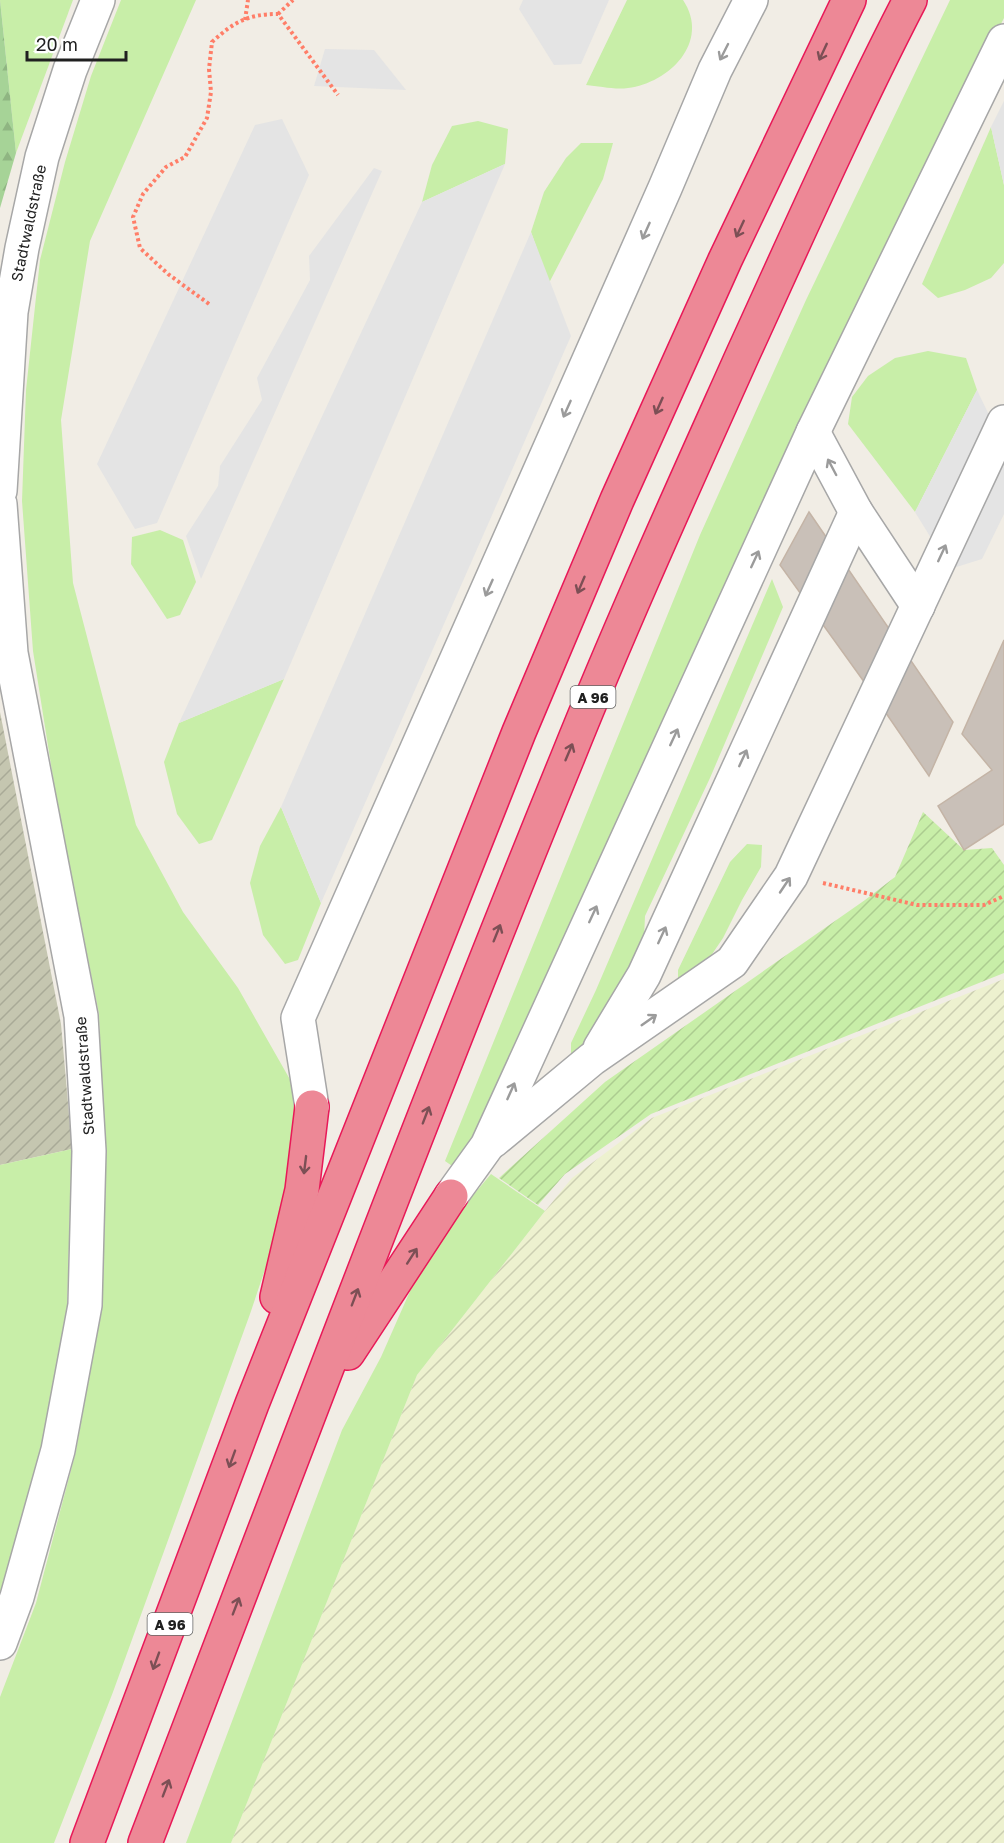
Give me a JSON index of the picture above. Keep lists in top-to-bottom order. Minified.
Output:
{"streets":{"highway":["A 96"],"street":["Stadtwaldstraße"]},"scale_bar":"20 m"}
